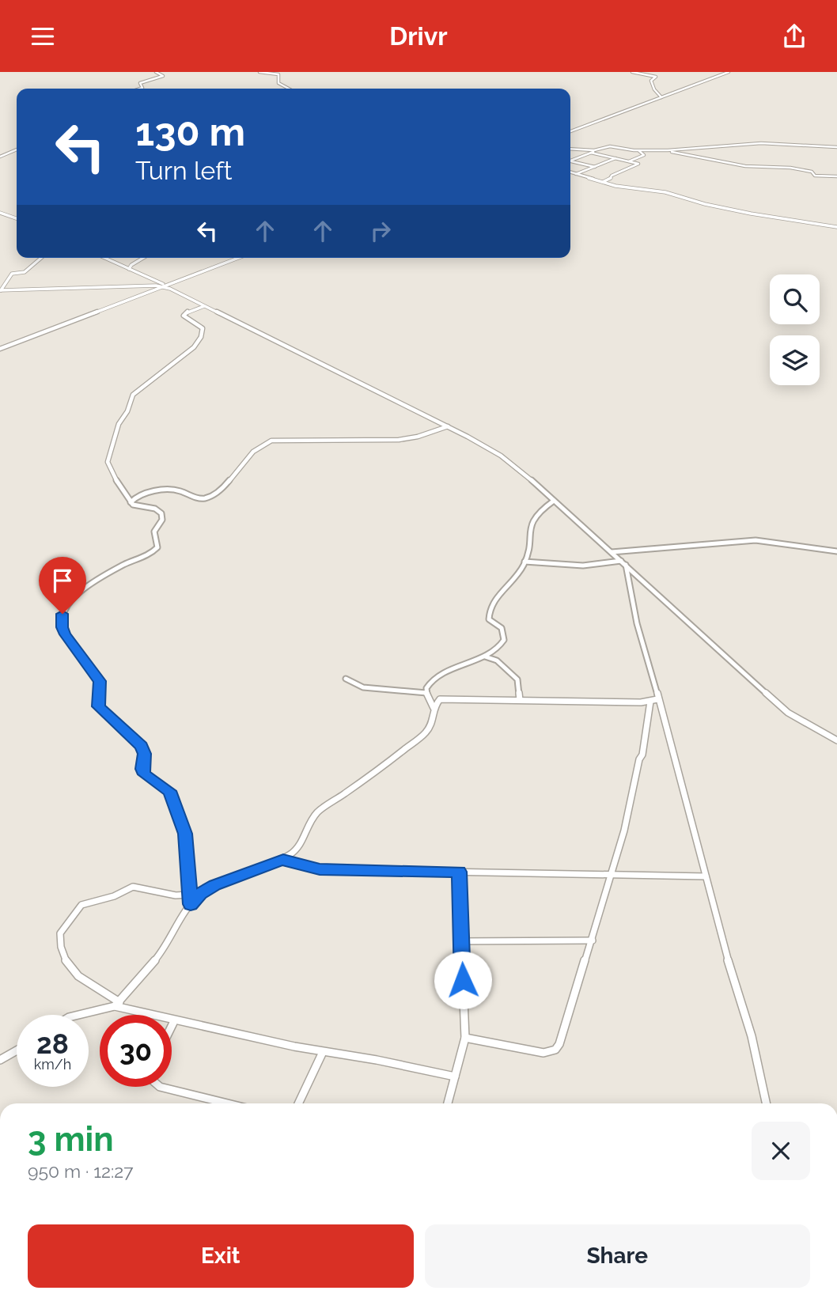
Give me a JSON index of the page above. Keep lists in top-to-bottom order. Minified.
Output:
{"page":{"header":"Drivr","turn":["130 m","Turn left"],"speed":"28 km/h","limit":"30","heading":["3 min","950 m · 12:27"],"buttons":["Exit","Share"]}}
